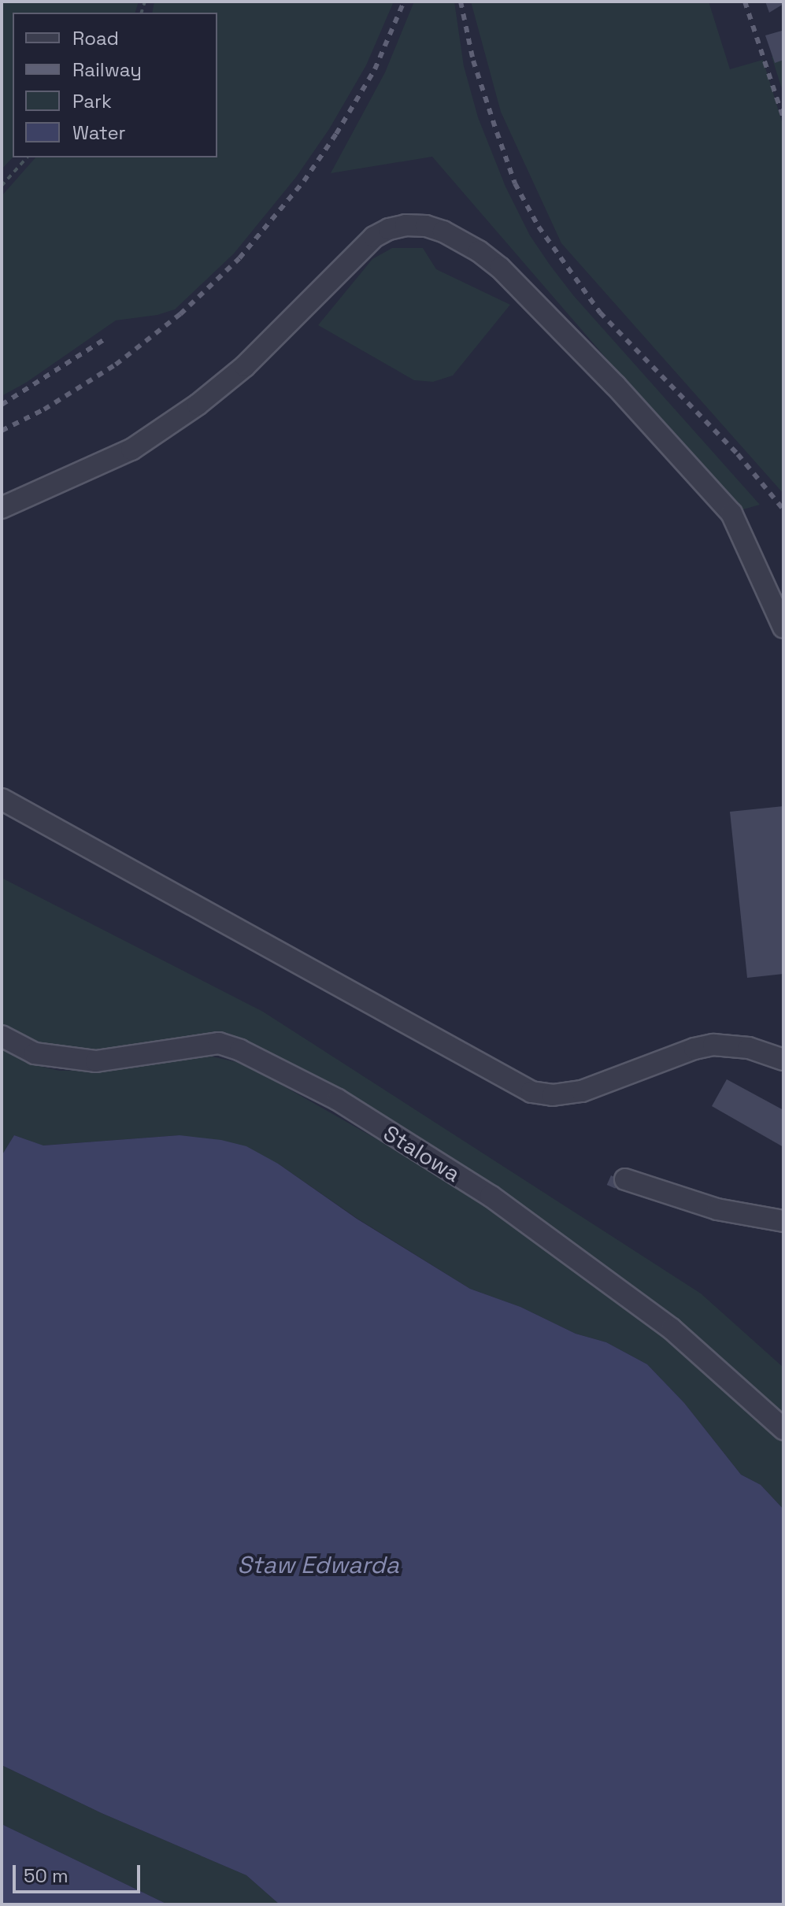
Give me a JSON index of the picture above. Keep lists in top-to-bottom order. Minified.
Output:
{"streets":{"street":["Stalowa"]},"water":["Staw Edwarda"],"legend":["Road","Railway","Park","Water"],"scale_bar":"50 m"}
